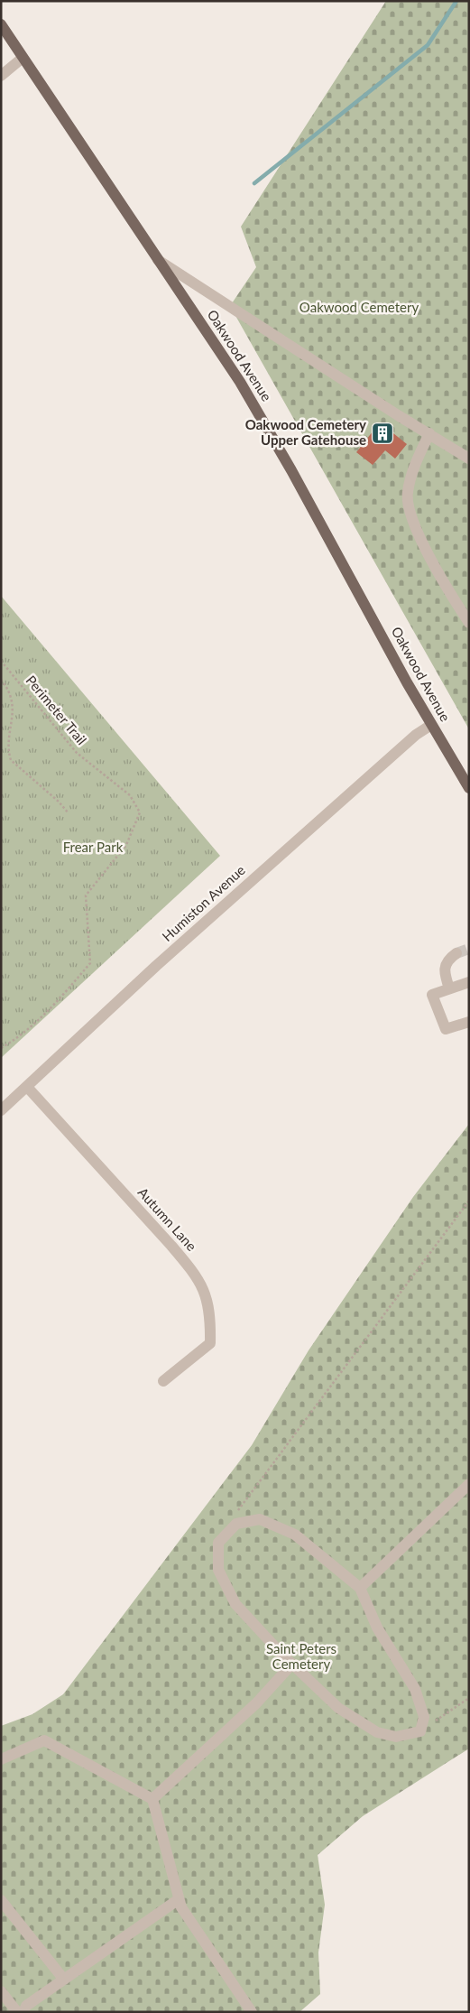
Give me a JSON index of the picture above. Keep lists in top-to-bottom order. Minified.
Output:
{"streets":{"main road":["Oakwood Avenue"],"street":["Humiston Avenue","Autumn Lane"],"path":["Perimeter Trail"]},"crossings":[["Oakwood Avenue","Humiston Avenue"],["Humiston Avenue","Autumn Lane"]],"parks":["Oakwood Cemetery","Frear Park","Saint Peters Cemetery"],"places":{"building":["Oakwood Cemetery Upper Gatehouse"]}}
